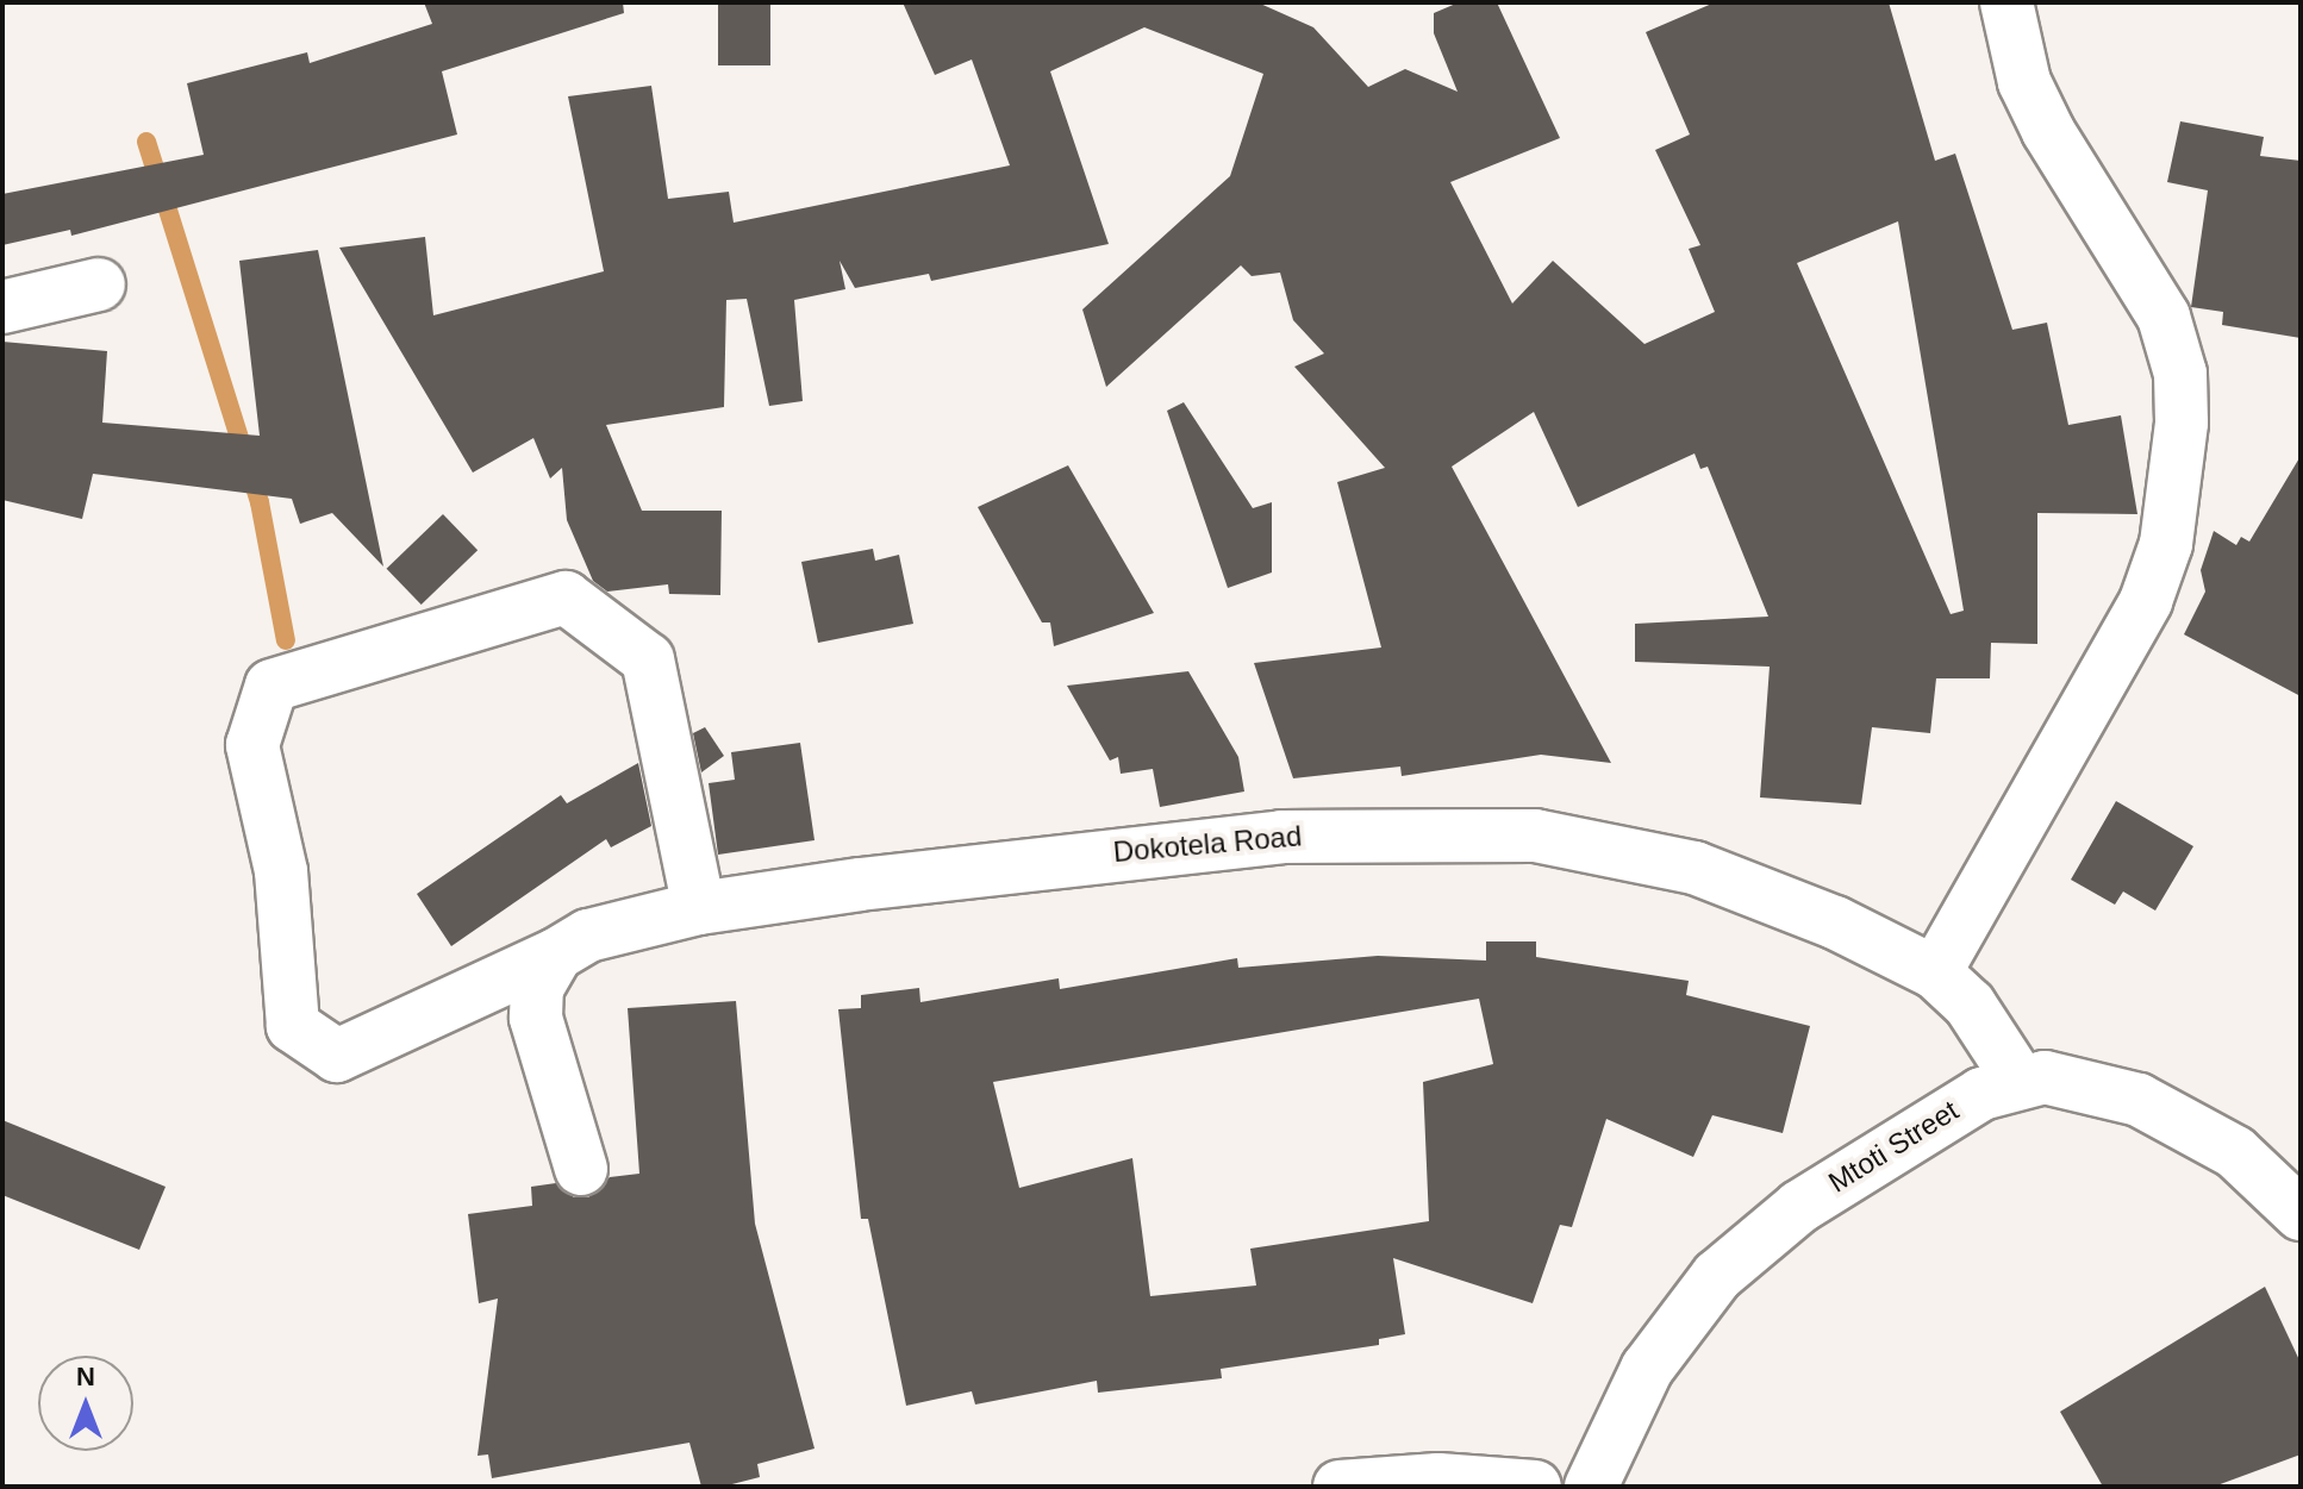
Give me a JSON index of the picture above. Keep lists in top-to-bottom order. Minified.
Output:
{"streets":{"street":["Dokotela Road","Mtoti Street"]},"crossings":[["Dokotela Road","Mtoti Street"]],"north":"top"}
